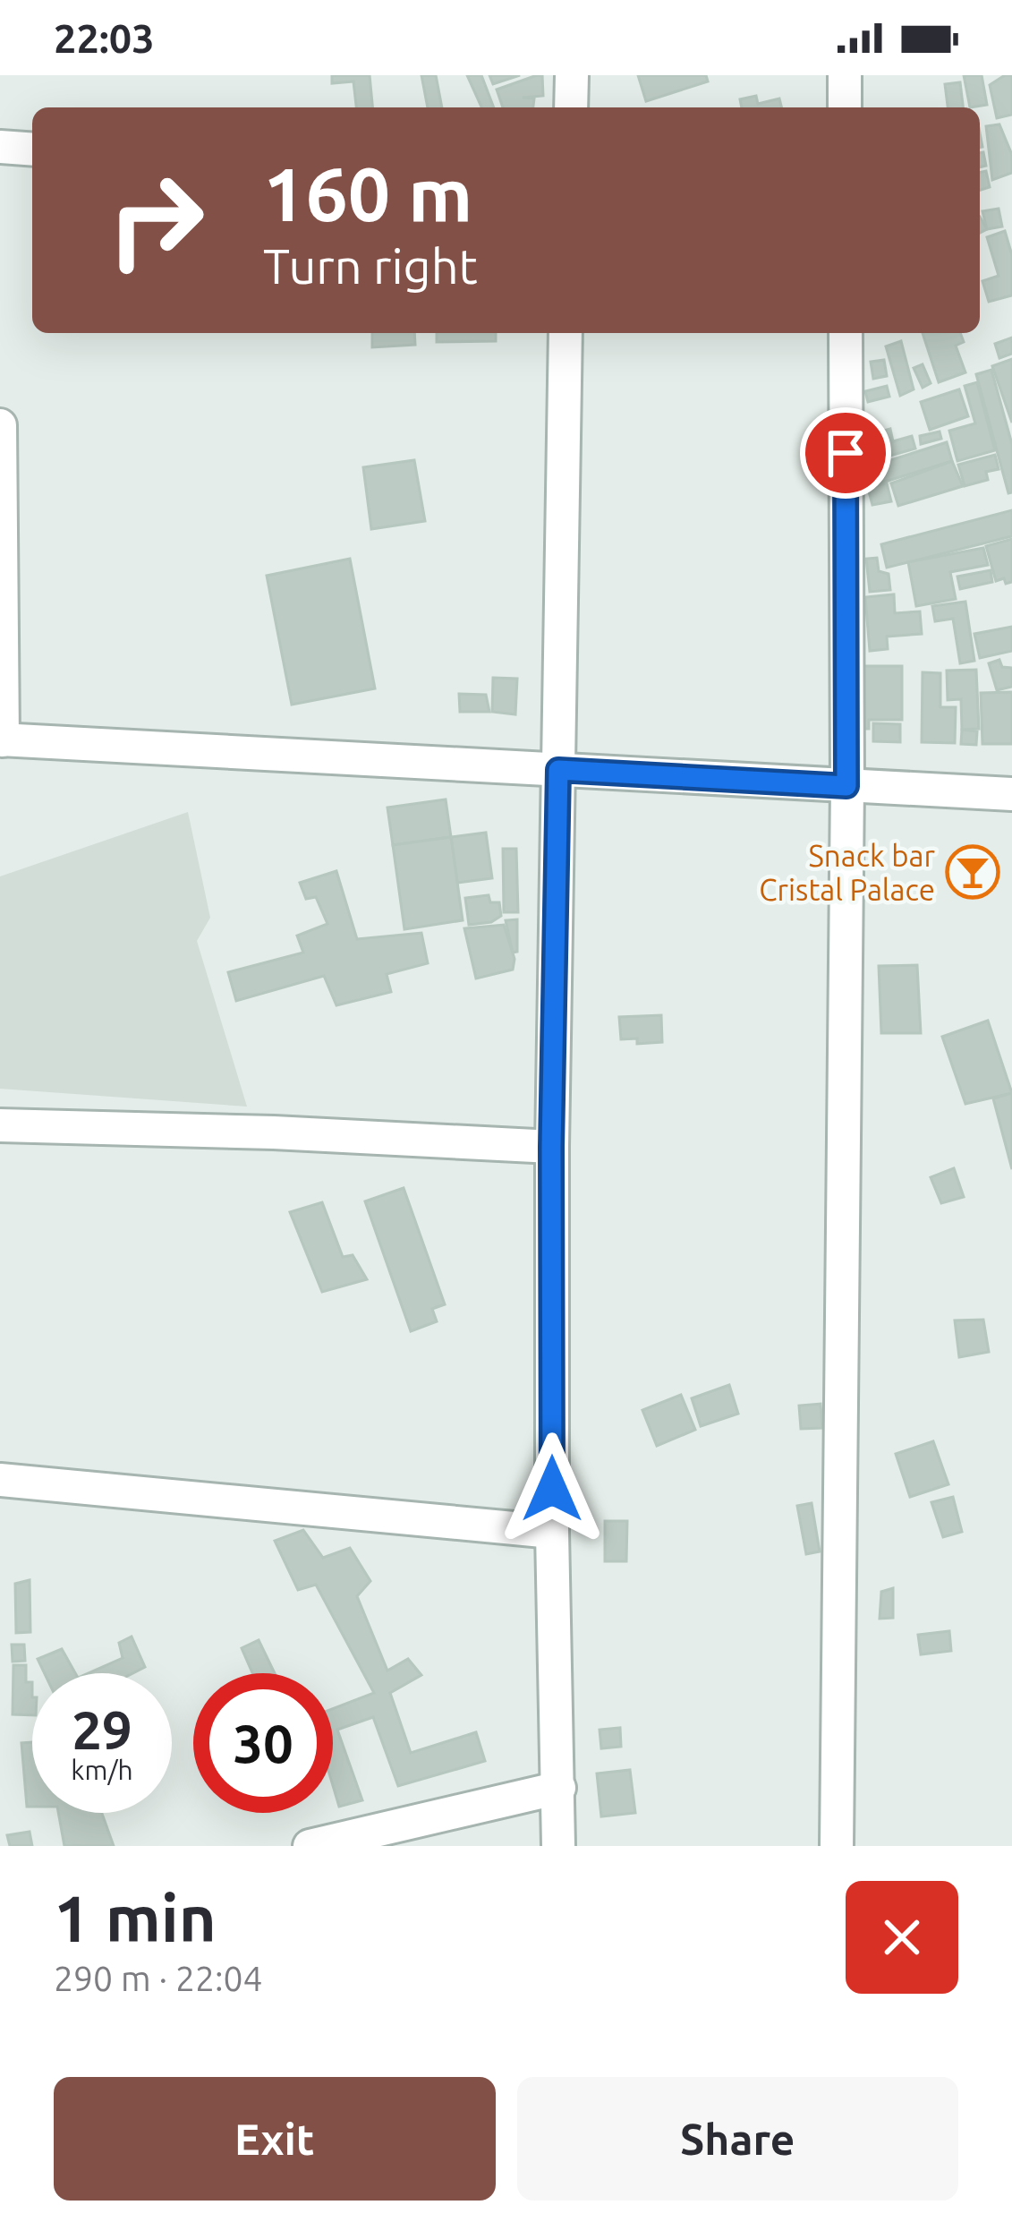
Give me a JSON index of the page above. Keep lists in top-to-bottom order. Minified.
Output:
{"places":{"bar":["Snack bar Cristal Palace"]},"page":{"status":"22:03","turn":["160 m","Turn right"],"speed":"29 km/h","limit":"30","heading":["1 min","290 m · 22:04"],"buttons":["Exit","Share"]}}
